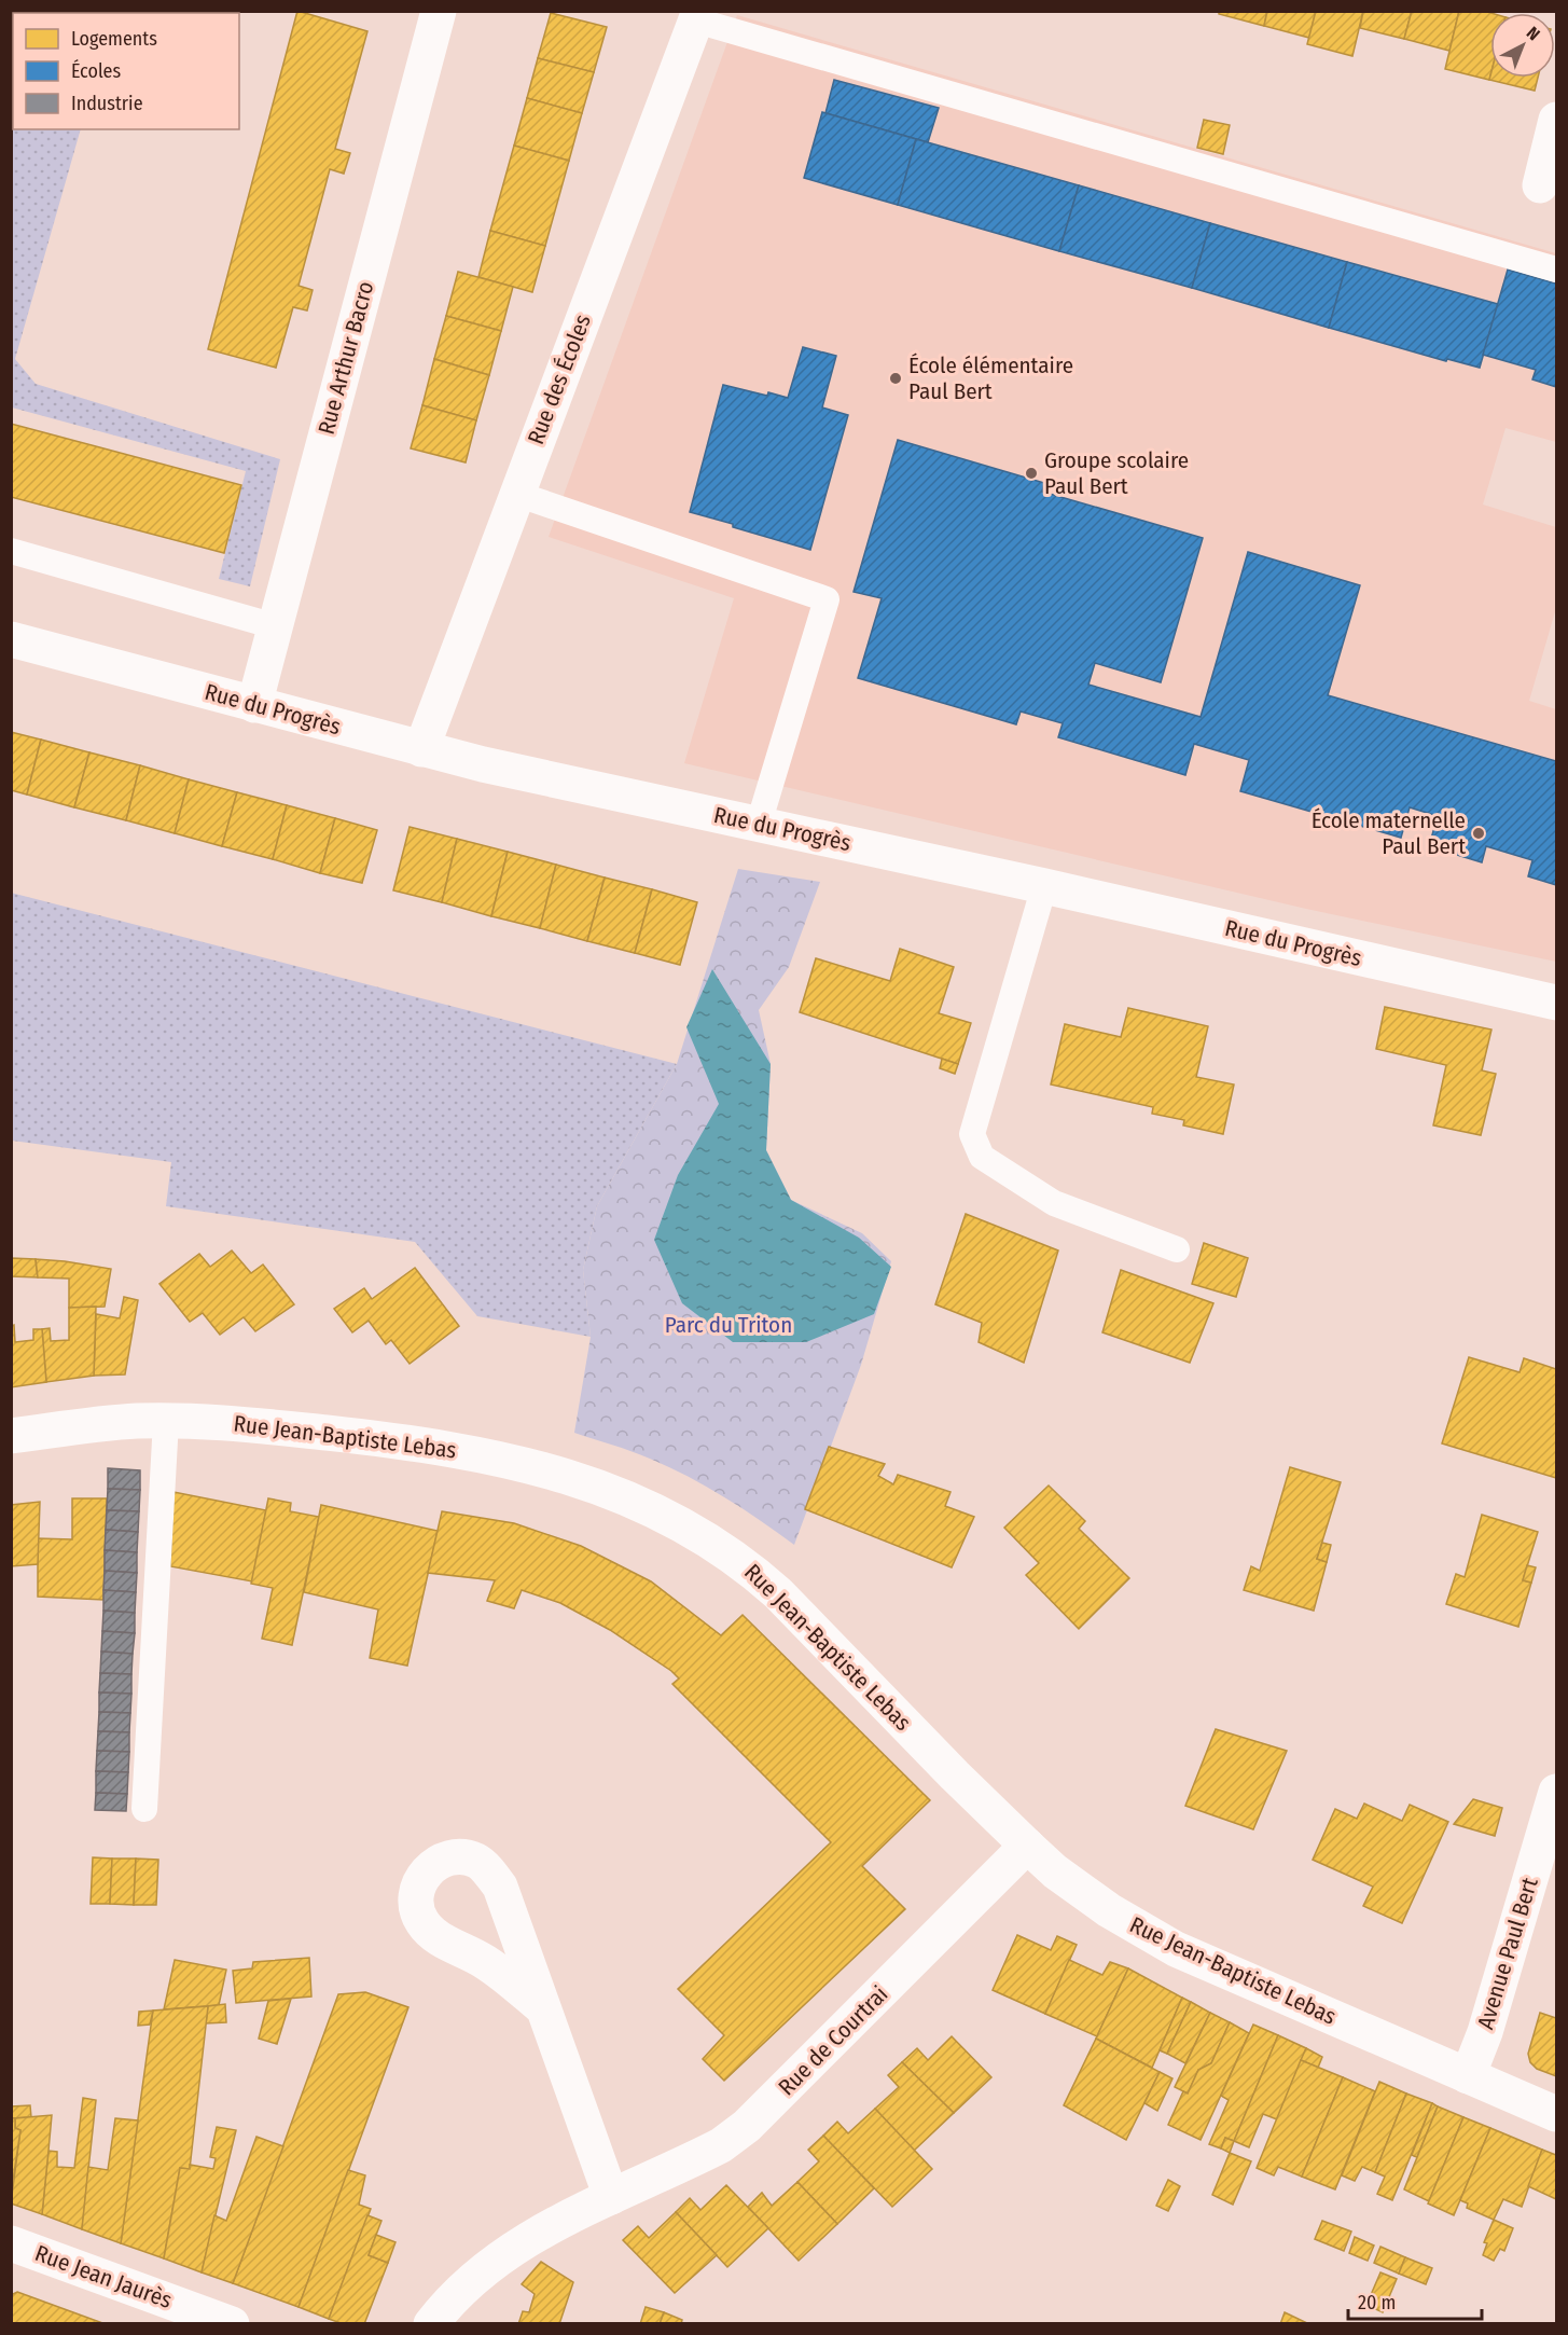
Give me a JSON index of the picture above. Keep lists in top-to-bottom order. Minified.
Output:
{"streets":{"street":["Rue Arthur Bacro","Rue des Écoles","Rue du Progrès","Rue Jean-Baptiste Lebas","Avenue Paul Bert","Rue de Courtrai","Rue Jean Jaurès"]},"crossings":[["Rue Arthur Bacro","Rue du Progrès"],["Rue des Écoles","Rue du Progrès"],["Rue Jean-Baptiste Lebas","Avenue Paul Bert"],["Rue Jean-Baptiste Lebas","Rue de Courtrai"]],"parks":["Parc du Triton"],"places":["École élémentaire Paul Bert","Groupe scolaire Paul Bert","École maternelle Paul Bert"],"legend":["Logements","Écoles","Industrie"],"scale_bar":"20 m","north":"top right"}
